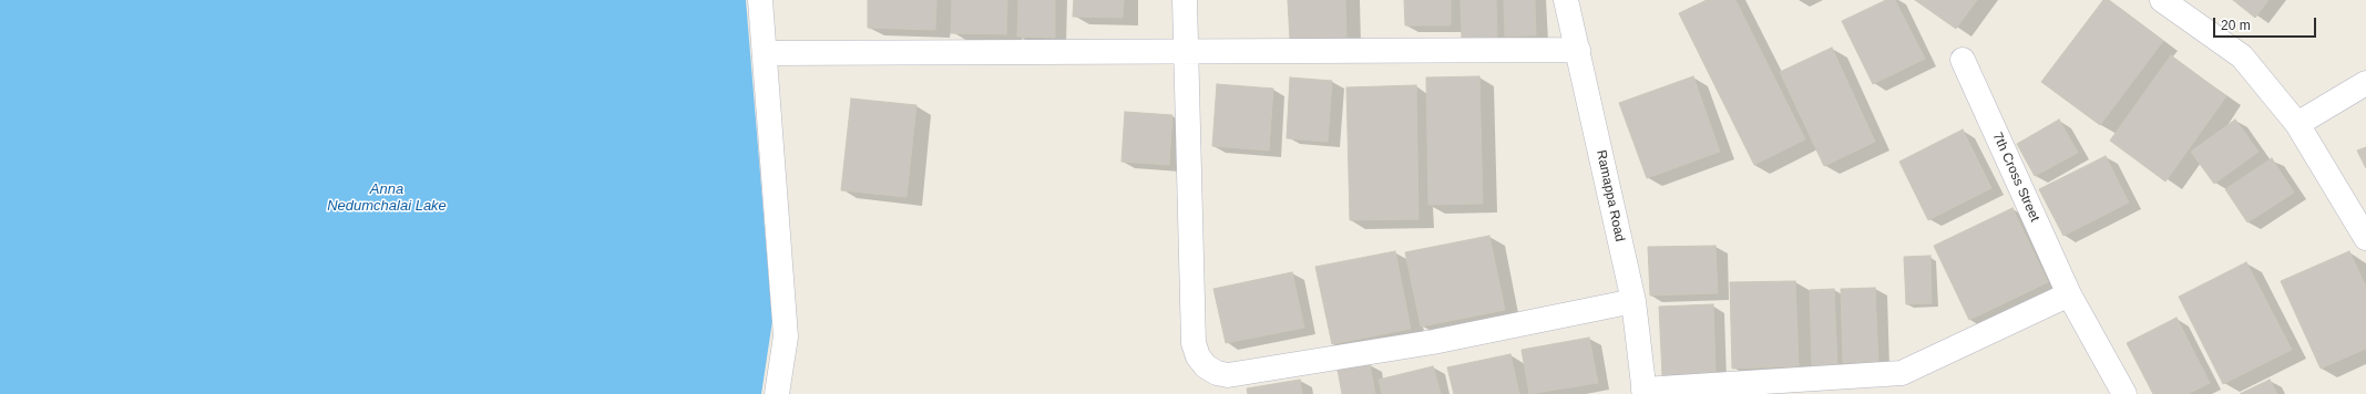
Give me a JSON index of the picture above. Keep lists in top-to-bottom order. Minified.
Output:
{"streets":{"street":["7th Cross Street","Ramappa Road"]},"water":["Anna Nedumchalai Lake"],"scale_bar":"20 m"}
